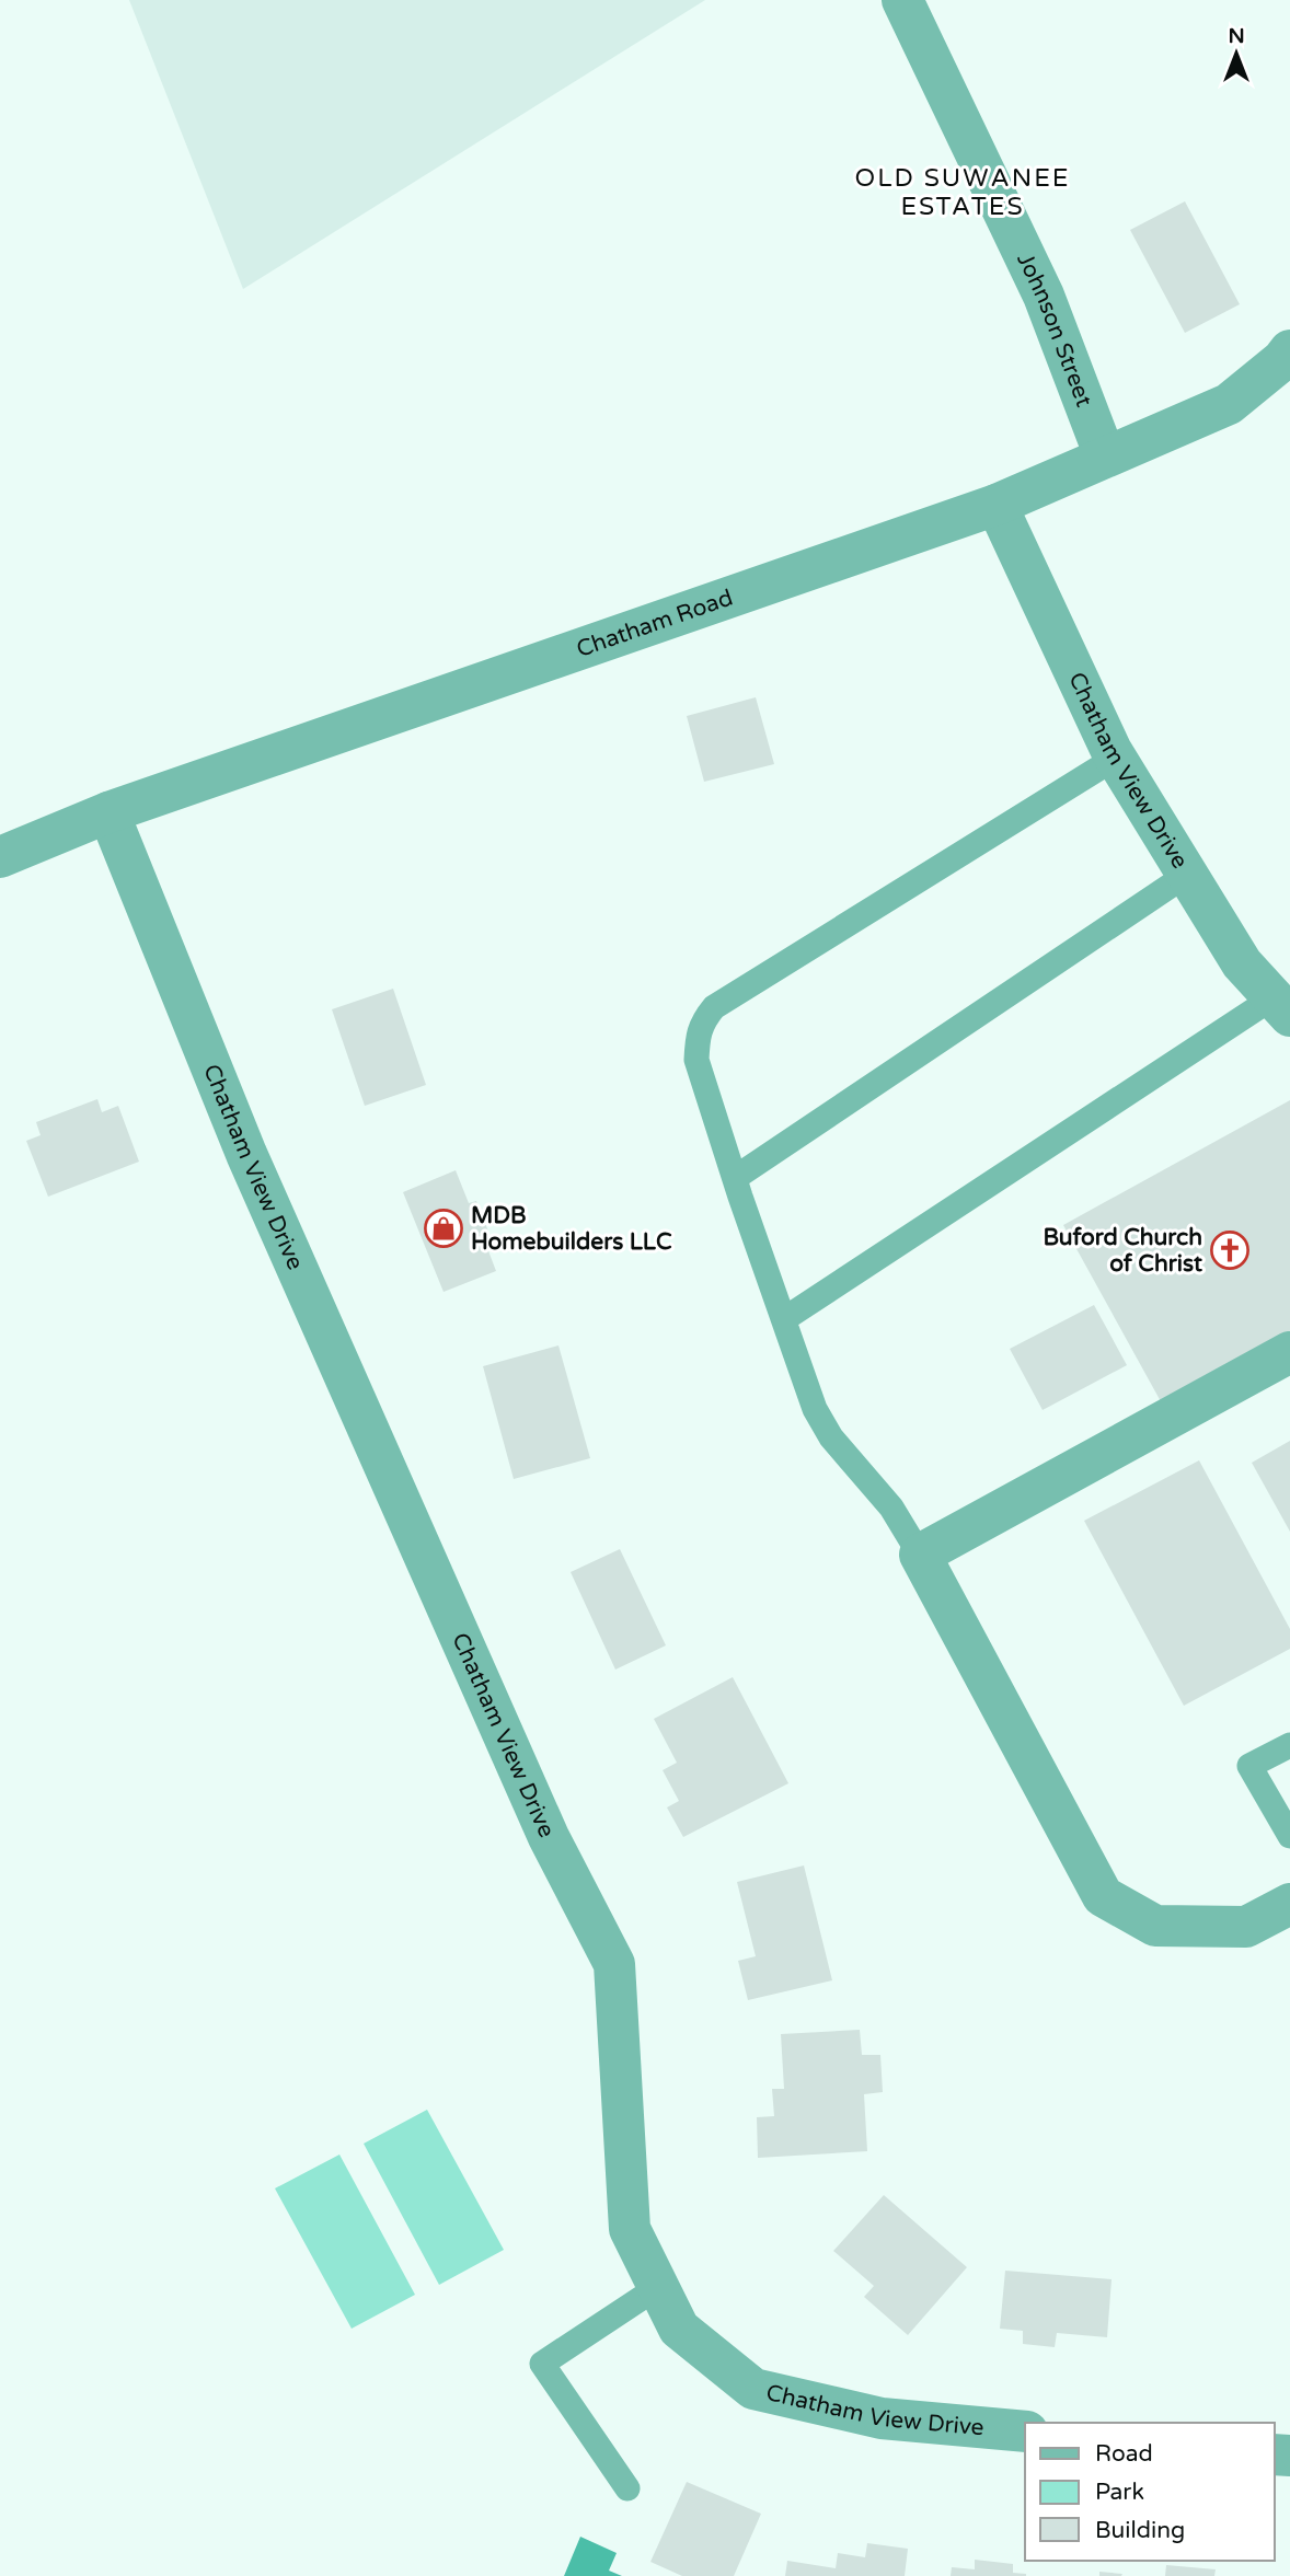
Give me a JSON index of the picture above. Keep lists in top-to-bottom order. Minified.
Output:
{"streets":{"street":["Johnson Street","Chatham Road","Chatham View Drive"]},"crossings":[["Johnson Street","Chatham Road"],["Chatham Road","Chatham View Drive"]],"districts":["OLD SUWANEE ESTATES"],"places":{"shop":["MDB Homebuilders LLC"],"church":["Buford Church of Christ"]},"legend":["Road","Park","Building"],"north":"top"}
